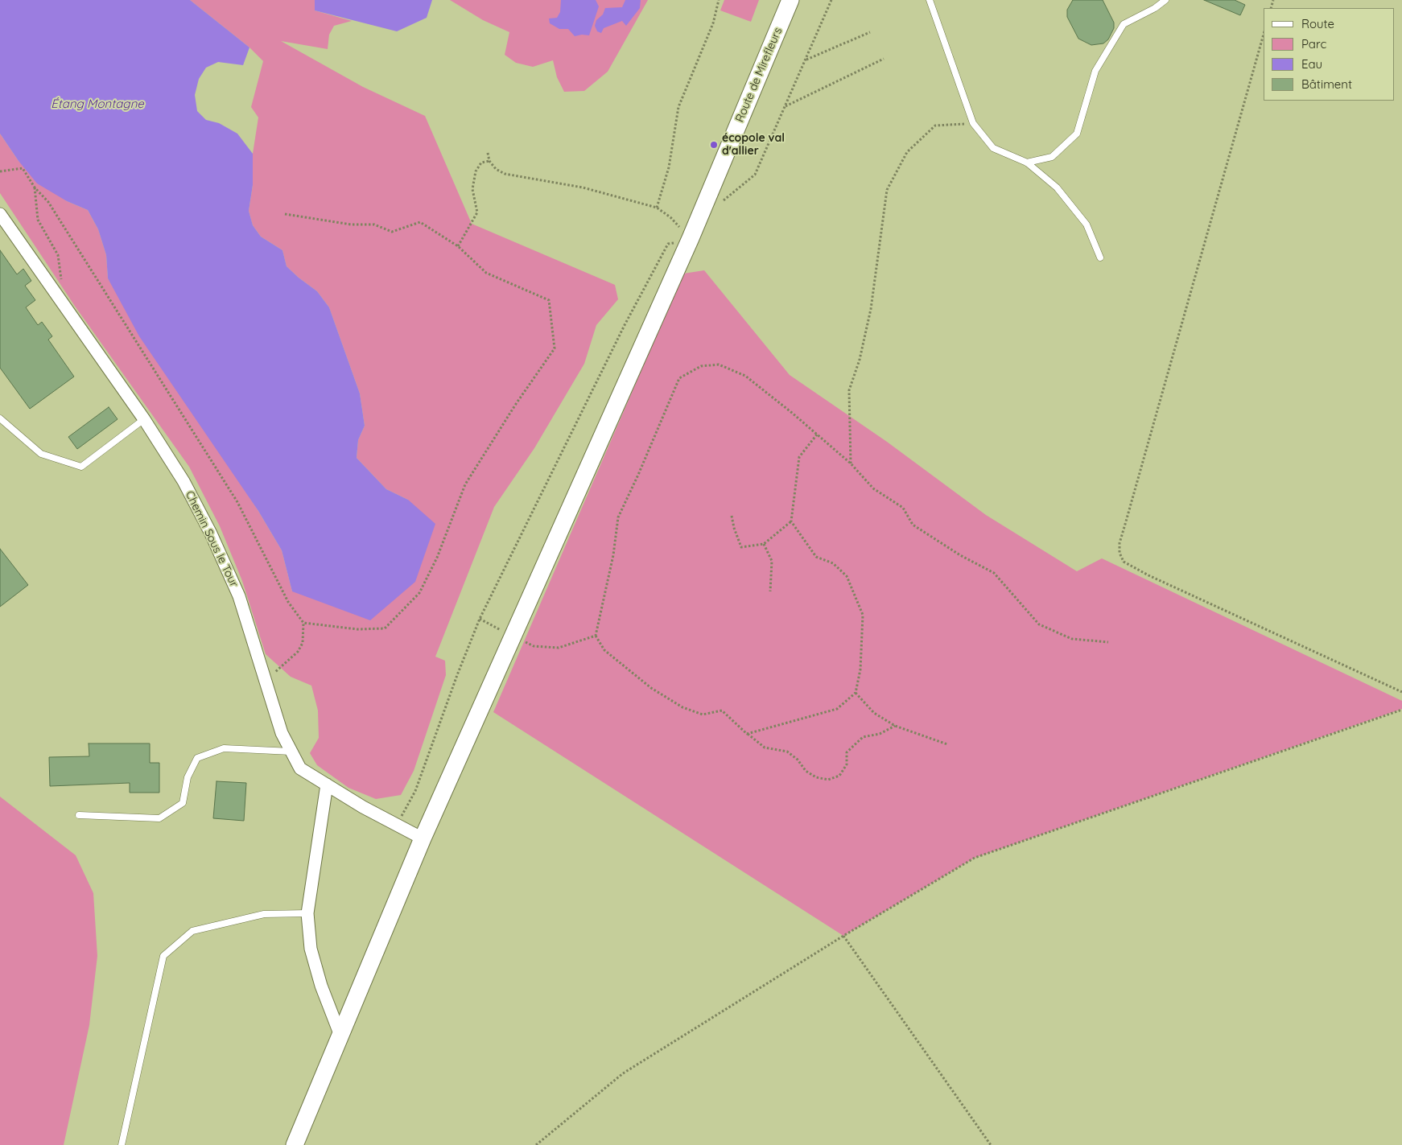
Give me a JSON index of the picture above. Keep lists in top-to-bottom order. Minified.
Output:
{"streets":{"street":["Route de Mirefleurs","Chemin Sous le Tour"]},"crossings":[["Route de Mirefleurs","Chemin Sous le Tour"]],"water":["Étang Montagne"],"places":["écopole val d'allier"],"legend":["Route","Parc","Eau","Bâtiment"]}
